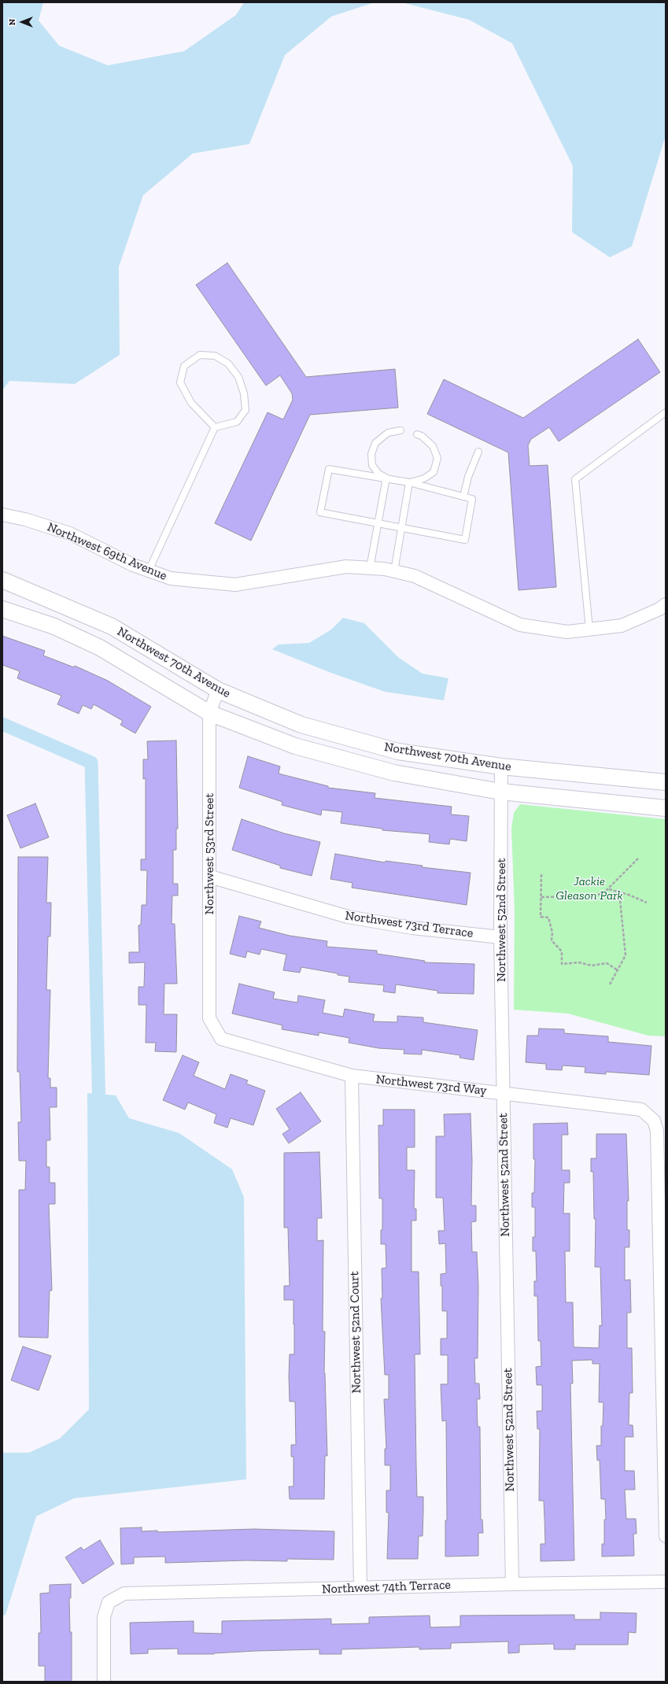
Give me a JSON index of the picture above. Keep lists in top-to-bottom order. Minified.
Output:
{"streets":{"street":["Northwest 69th Avenue","Northwest 70th Avenue","Northwest 53rd Street","Northwest 52nd Street","Northwest 73rd Terrace","Northwest 73rd Way","Northwest 52nd Court","Northwest 74th Terrace"]},"crossings":[["Northwest 70th Avenue","Northwest 53rd Street"],["Northwest 70th Avenue","Northwest 52nd Street"],["Northwest 53rd Street","Northwest 73rd Terrace"],["Northwest 53rd Street","Northwest 73rd Way"],["Northwest 52nd Street","Northwest 73rd Terrace"],["Northwest 52nd Street","Northwest 73rd Way"],["Northwest 52nd Street","Northwest 74th Terrace"],["Northwest 73rd Way","Northwest 52nd Court"],["Northwest 52nd Court","Northwest 74th Terrace"]],"parks":["Jackie Gleason Park"],"north":"left"}
